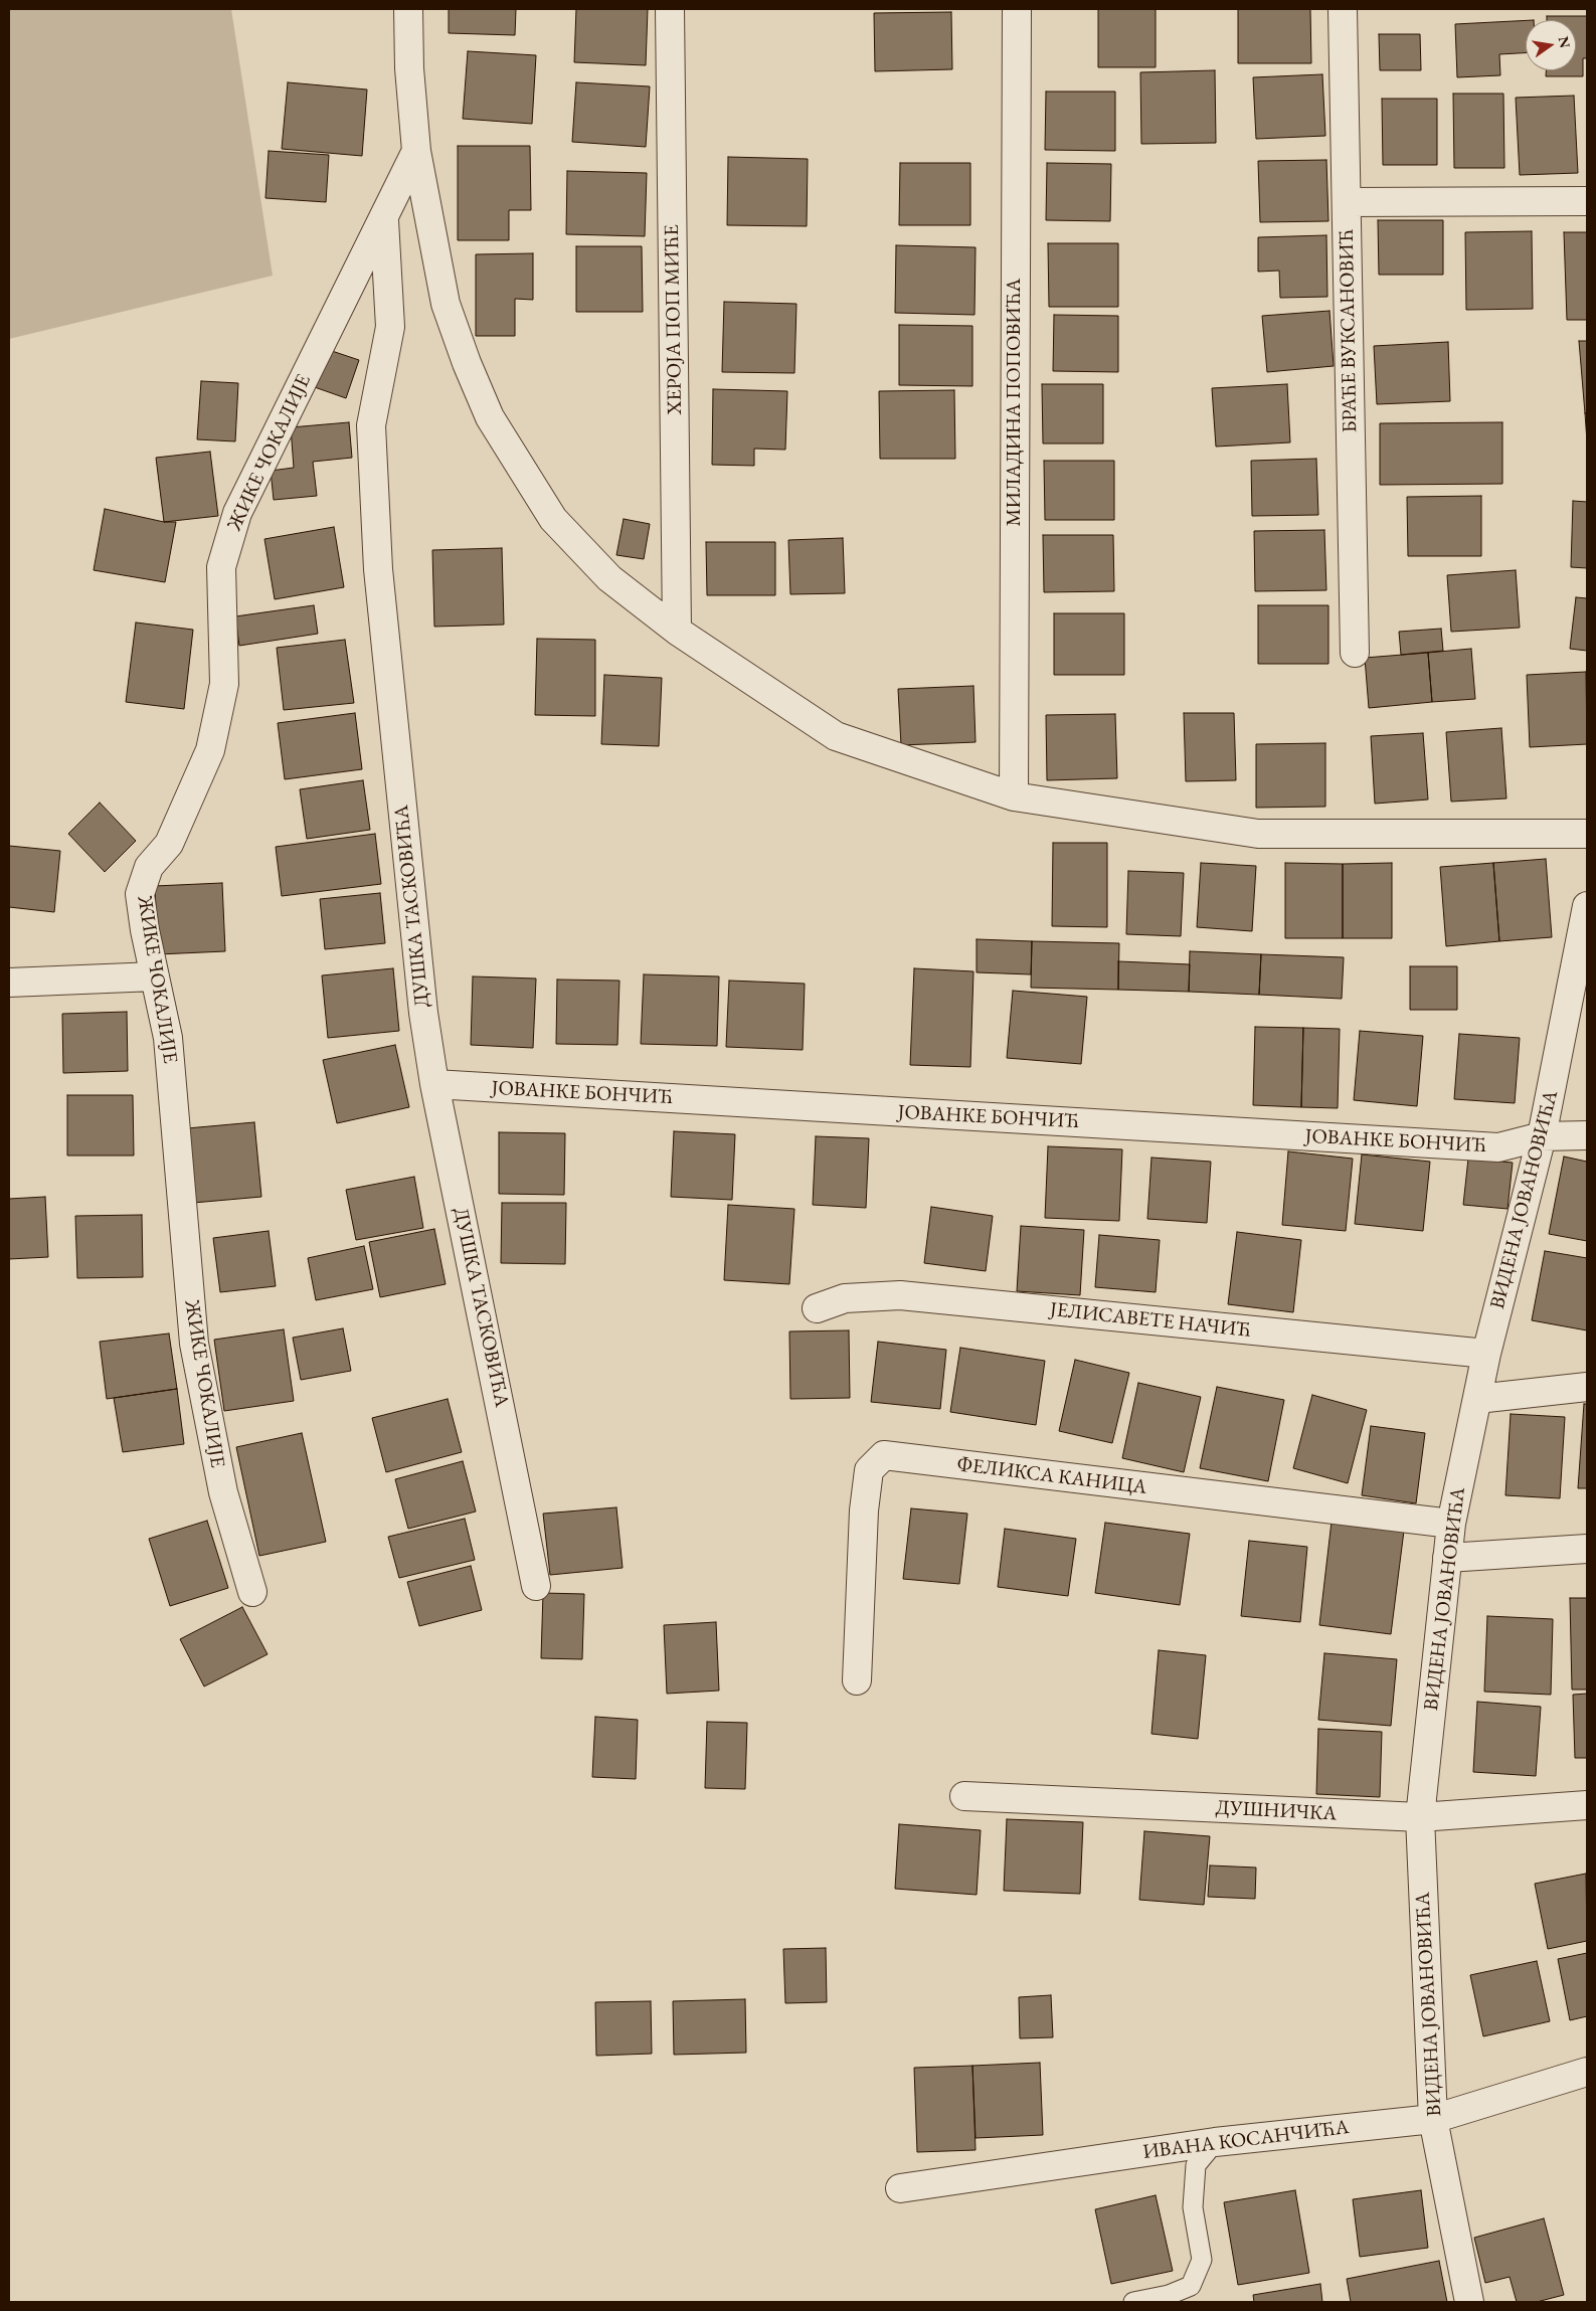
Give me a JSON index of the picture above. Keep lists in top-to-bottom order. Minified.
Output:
{"streets":{"street":["ХЕРОЈА ПОП МИЋЕ","БРАЋЕ ВУКСАНОВИЋ","МИЛАДИНА ПОПОВИЋА","ЖИКЕ ЧОКАЛИЈЕ","ДУШКА ТАСКОВИЋА","ЈОВАНКЕ БОНЧИЋ","ВИДЕНА ЈОВАНОВИЋА","ЈЕЛИСАВЕТЕ НАЧИЋ","ФЕЛИКСА КАНИЦА","ДУШНИЧКА","ИВАНА КОСАНЧИЋА"]},"crossings":[["ЖИКЕ ЧОКАЛИЈЕ","ДУШКА ТАСКОВИЋА"],["ДУШКА ТАСКОВИЋА","ЈОВАНКЕ БОНЧИЋ"],["ЈОВАНКЕ БОНЧИЋ","ВИДЕНА ЈОВАНОВИЋА"],["ВИДЕНА ЈОВАНОВИЋА","ЈЕЛИСАВЕТЕ НАЧИЋ"],["ВИДЕНА ЈОВАНОВИЋА","ФЕЛИКСА КАНИЦА"],["ВИДЕНА ЈОВАНОВИЋА","ДУШНИЧКА"],["ВИДЕНА ЈОВАНОВИЋА","ИВАНА КОСАНЧИЋА"]],"north":"right"}
